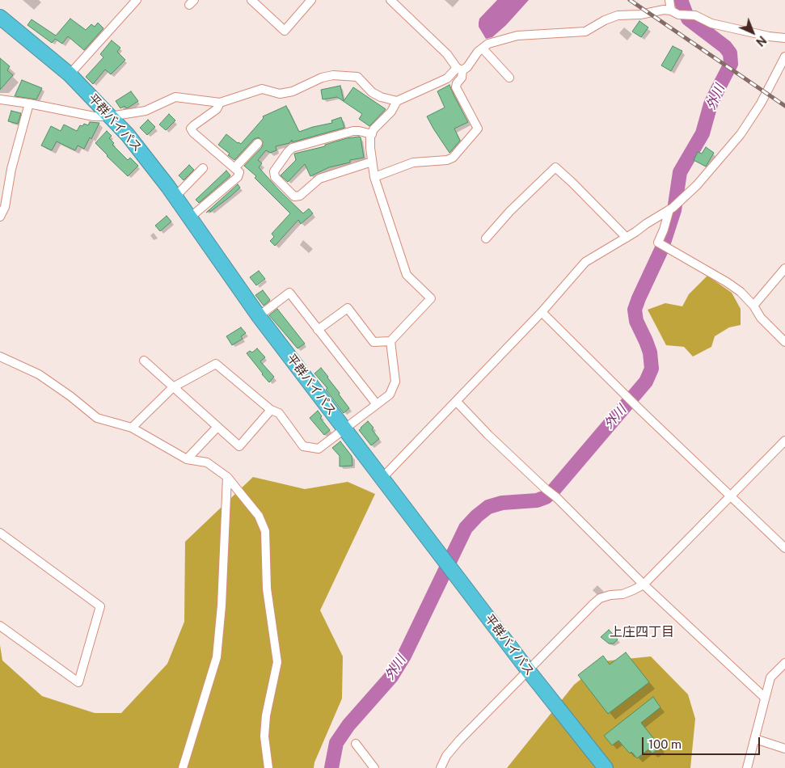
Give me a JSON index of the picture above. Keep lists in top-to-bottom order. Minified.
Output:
{"streets":{"highway":["平群バイパス"]},"districts":["上庄四丁目"],"water":["外川"],"scale_bar":"100 m","north":"bottom right"}
